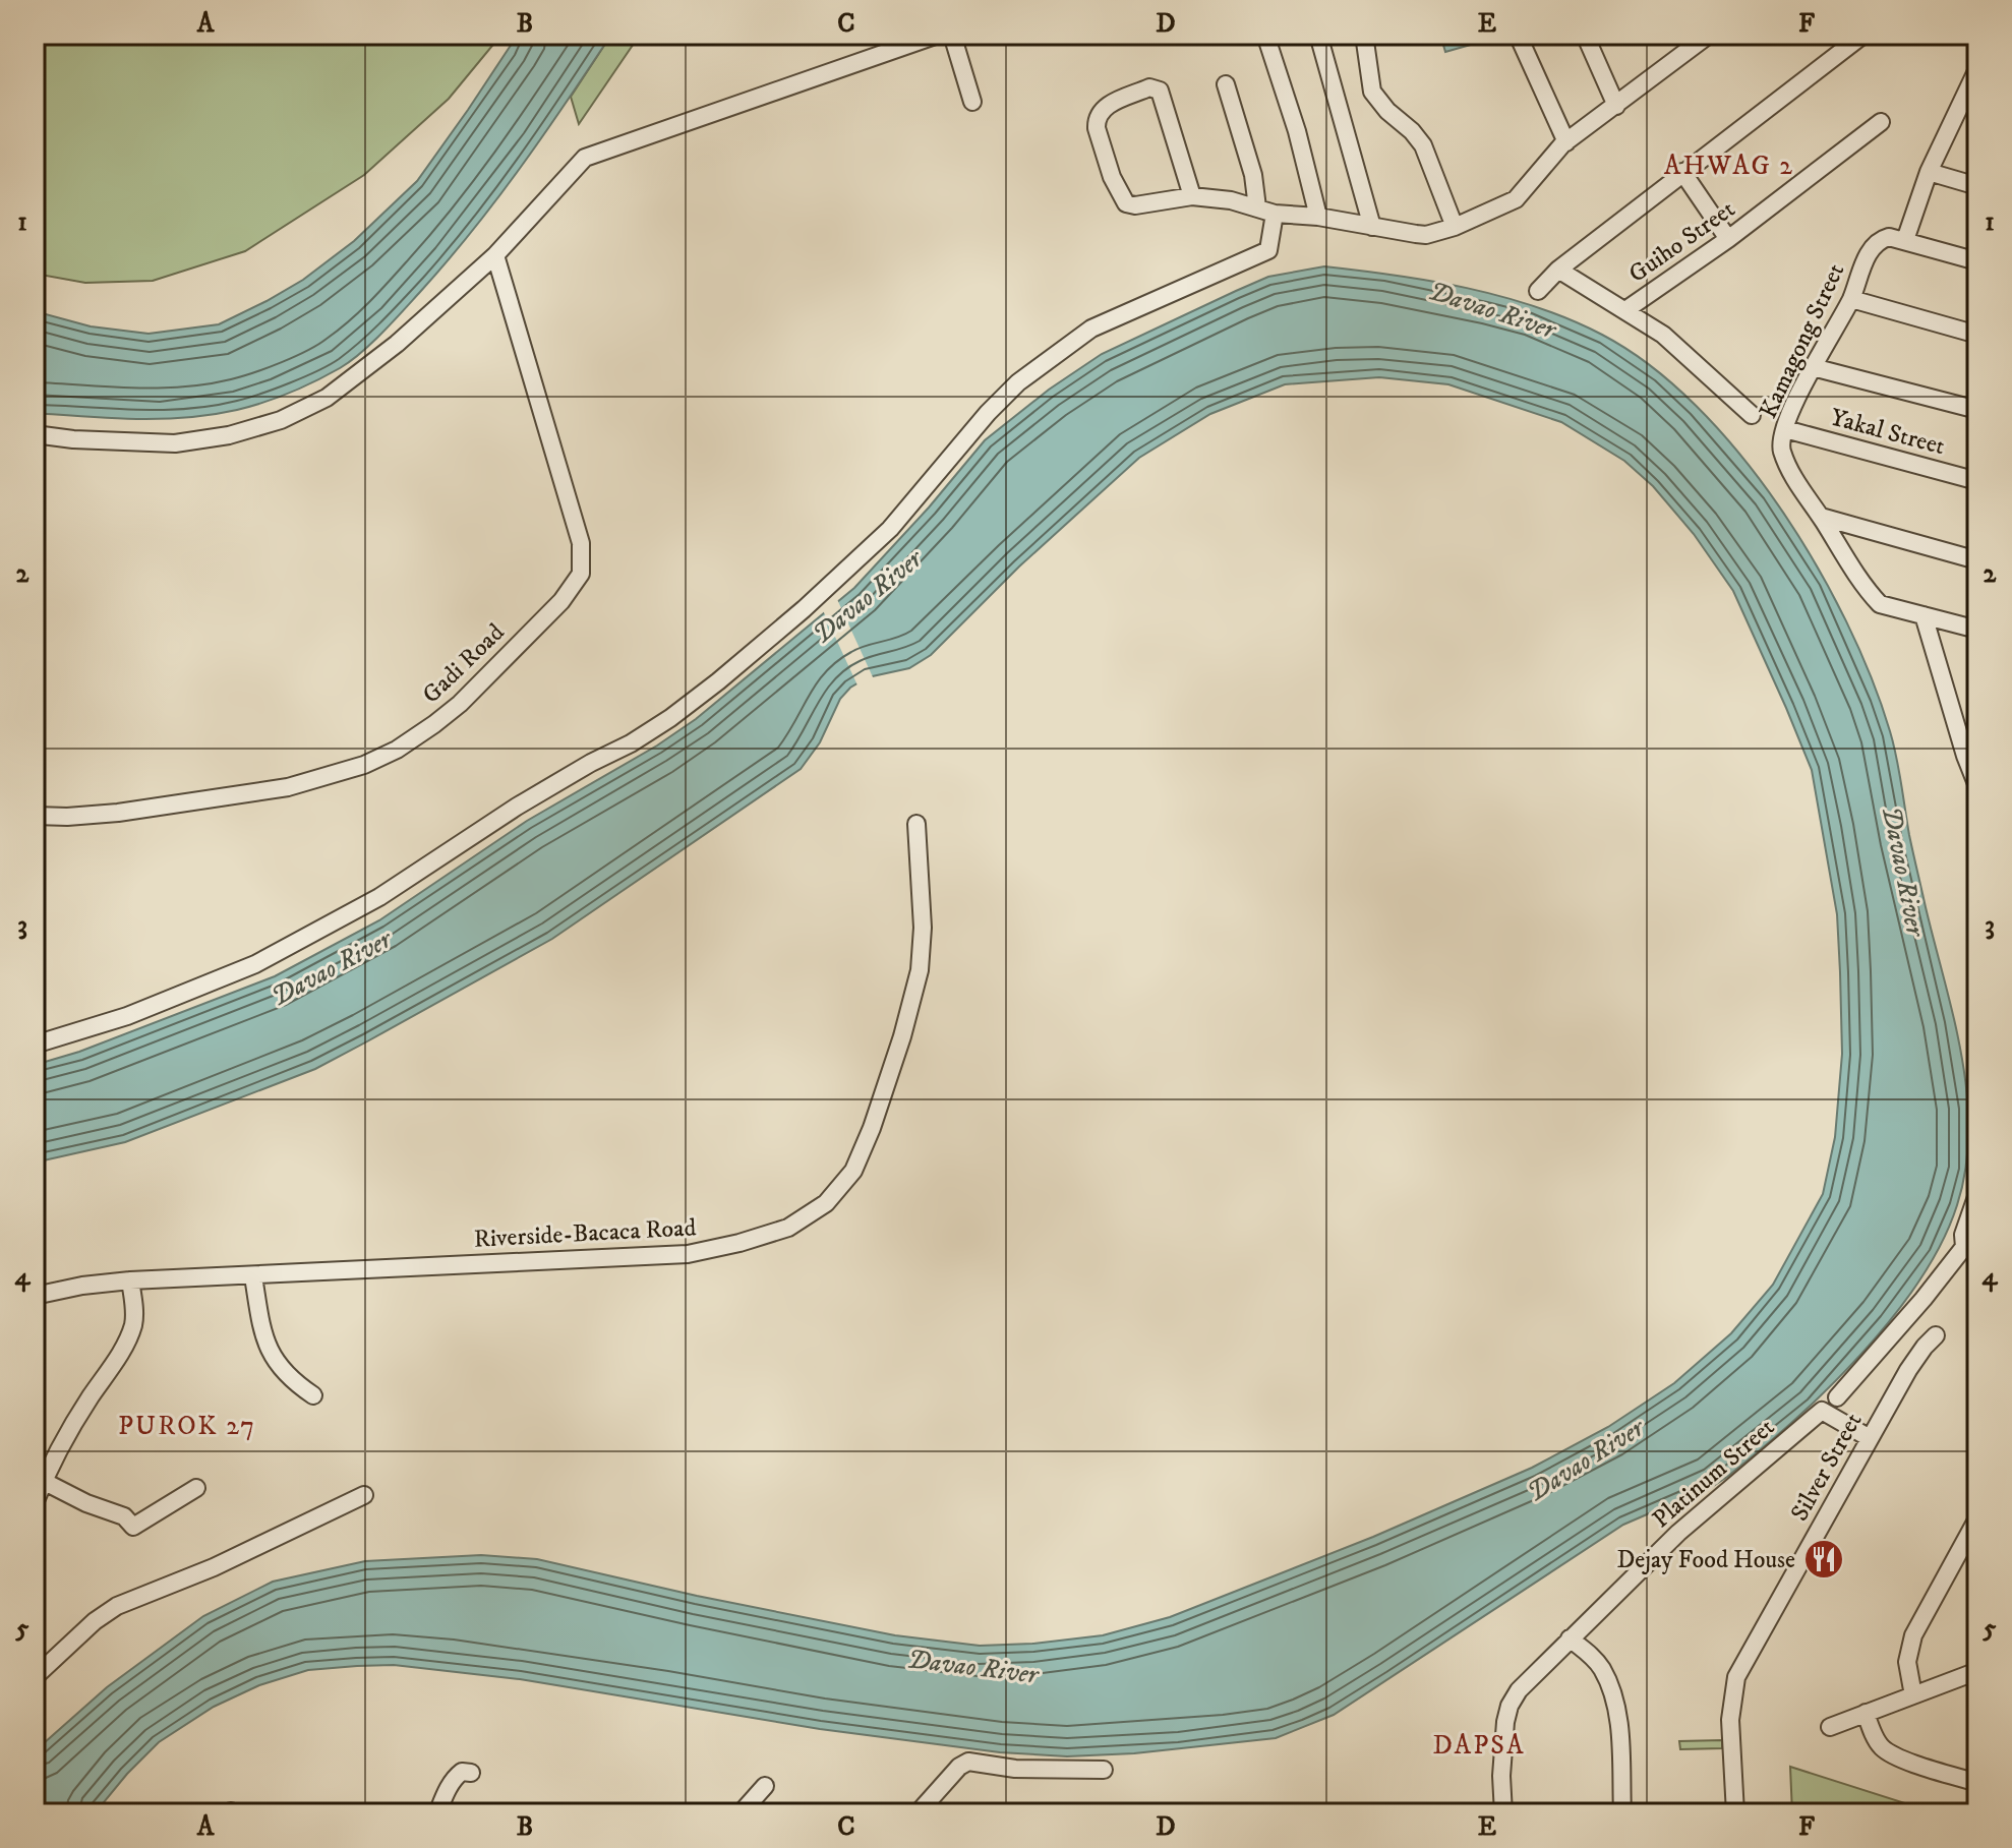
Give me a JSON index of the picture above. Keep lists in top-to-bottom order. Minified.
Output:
{"streets":{"street":["Guiho Street","Kamagong Street","Yakal Street","Gadi Road","Riverside-Bacaca Road","Silver Street","Platinum Street"]},"crossings":[["Kamagong Street","Yakal Street"],["Silver Street","Platinum Street"]],"districts":["AHWAG 2","PUROK 27","DAPSA"],"water":["Davao River"],"places":{"restaurant":["Dejay Food House"]},"grid":{"columns":["A","B","C","D","E","F"],"rows":["1","2","3","4","5"]}}
